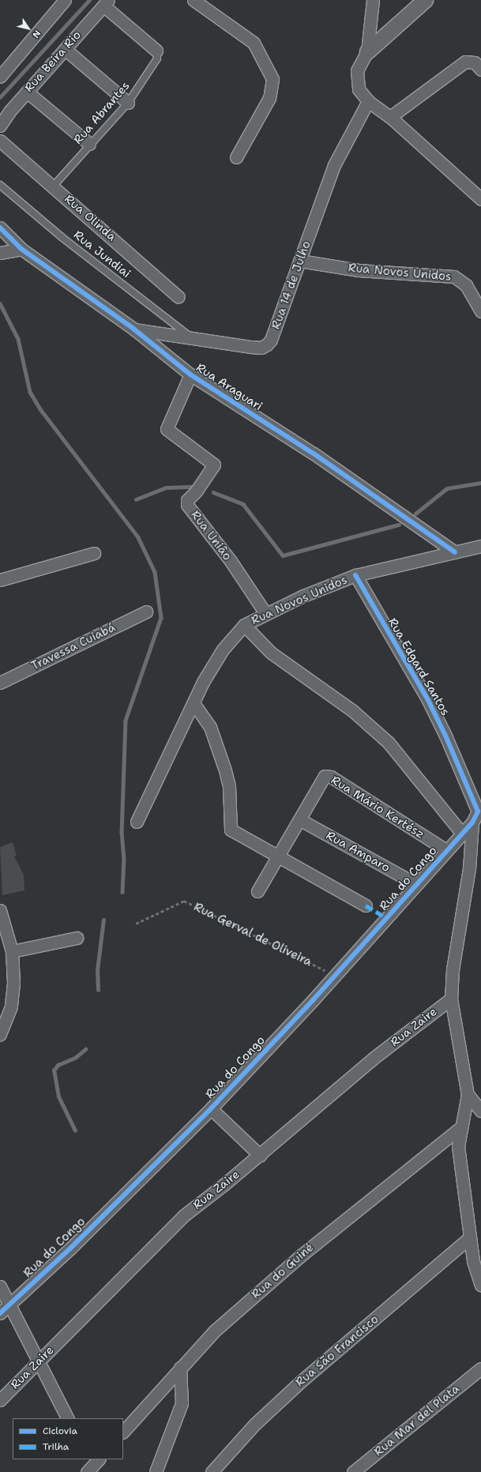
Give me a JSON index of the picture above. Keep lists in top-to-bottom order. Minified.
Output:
{"streets":{"street":["Rua Beira Rio","Rua Olinda","Rua Novos Unidos","Rua 14 de Julho","Rua Araguari","Rua Uniâo","Travessa Cuiabá","Rua Edgard Santos","Rua Mário Kertész","Rua Amparo","Rua do Congo","Rua Zaire","Rua do Guiné","Rua São Francisco","Rua Mar del Plata"],"lane":["Rua Abrantes","Rua Jundiai"],"path":["Rua Gerval de Oliveira"]},"crossings":[["Rua Abrantes","Rua Olinda"],["Rua Jundiai","Rua 14 de Julho"],["Rua Novos Unidos","Rua 14 de Julho"],["Rua Novos Unidos","Rua Araguari"],["Rua Novos Unidos","Rua Uniâo"],["Rua Novos Unidos","Rua Edgard Santos"],["Rua 14 de Julho","Rua Araguari"],["Rua Araguari","Rua Uniâo"],["Rua Edgard Santos","Rua do Congo"],["Rua Mário Kertész","Rua Amparo"],["Rua Mário Kertész","Rua do Congo"],["Rua Amparo","Rua do Congo"],["Rua do Congo","Rua Gerval de Oliveira"]],"legend":["Ciclovia","Trilha"],"north":"bottom right"}
